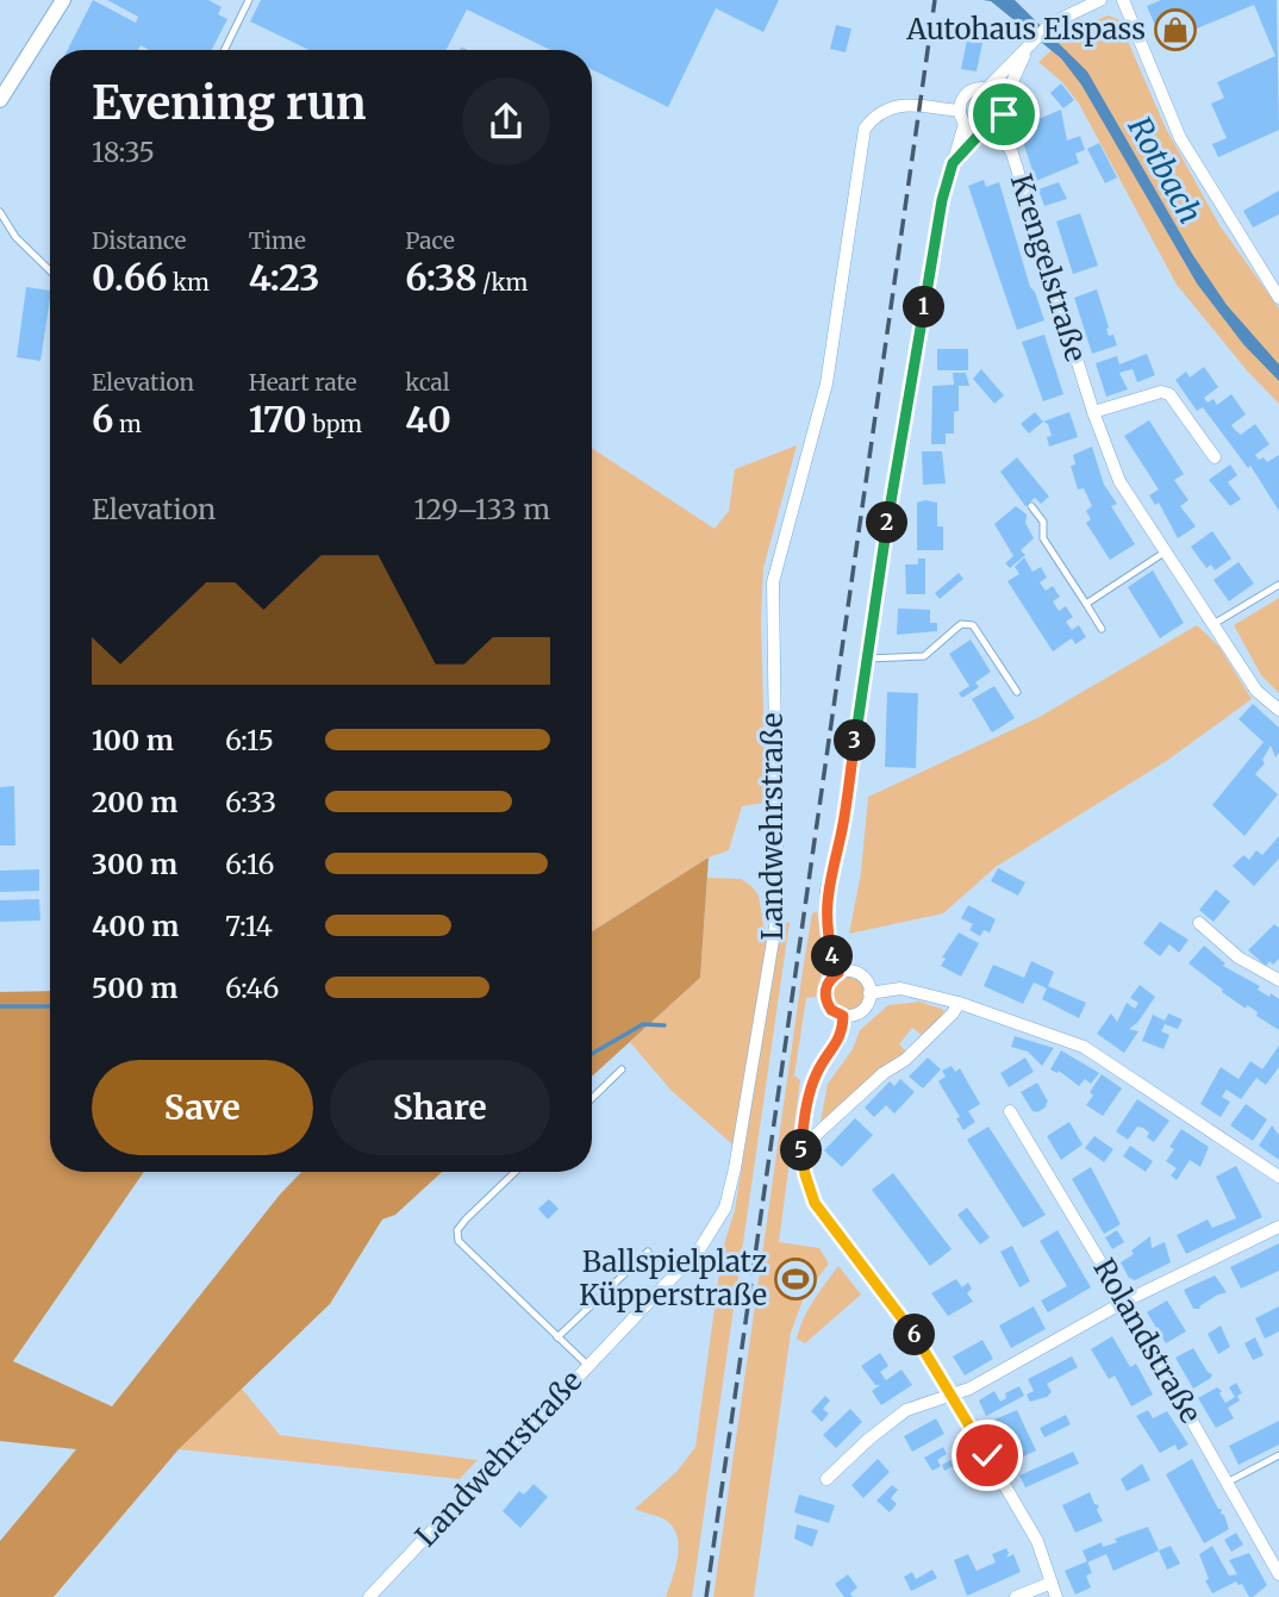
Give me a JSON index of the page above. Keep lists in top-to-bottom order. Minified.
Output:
{"streets":{"street":["Krengelstraße","Landwehrstraße","Rolandstraße"]},"crossings":[["Krengelstraße","Landwehrstraße"]],"water":["Rotbach"],"places":{"shop":["Autohaus Elspass"],"sports":["Ballspielplatz Küpperstraße"]},"page":{"heading":["Evening run","18:35"],"stats":[["Distance","0.66 km"],["Time","4:23"],["Pace","6:38 /km"],["Elevation","6 m"],["Heart rate","170 bpm"],["kcal","40"]],"pins":["1","2","3","4","5","6"],"chart":["Elevation","129–133 m"],"list":[{"name":"100 m","note":"6:15"},{"name":"200 m","note":"6:33"},{"name":"300 m","note":"6:16"},{"name":"400 m","note":"7:14"},{"name":"500 m","note":"6:46"}],"buttons":["Save","Share"]}}
